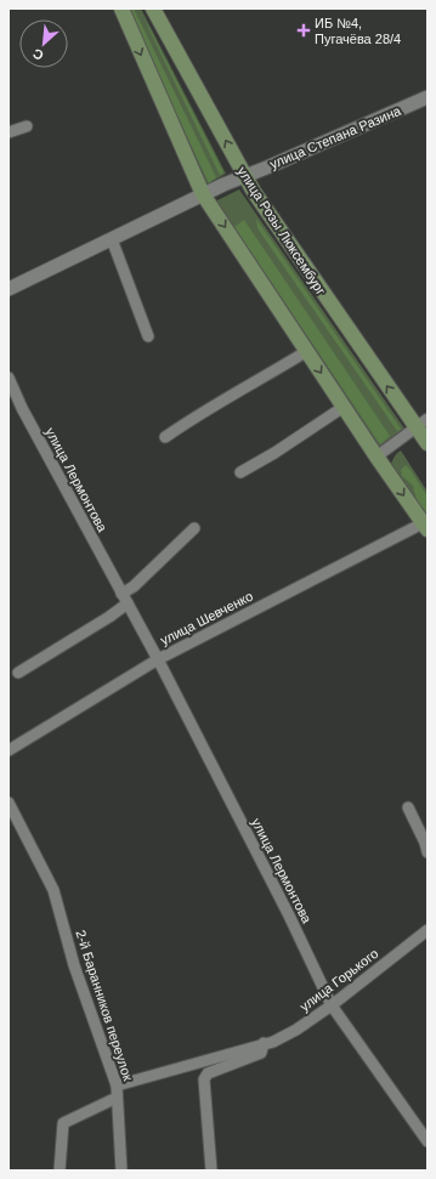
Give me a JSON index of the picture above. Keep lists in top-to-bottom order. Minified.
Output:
{"streets":{"main road":["улица Розы Люксембург"],"street":["улица Степана Разина","улица Лермонтова","улица Шевченко","улица Горького","2-й Баранников переулок"]},"crossings":[["улица Степана Разина","улица Розы Люксембург"],["улица Лермонтова","улица Шевченко"],["улица Лермонтова","улица Горького"],["улица Горького","2-й Баранников переулок"]],"places":{"health":["ИБ №4, Пугачёва 28/4"]},"north":"bottom left"}
